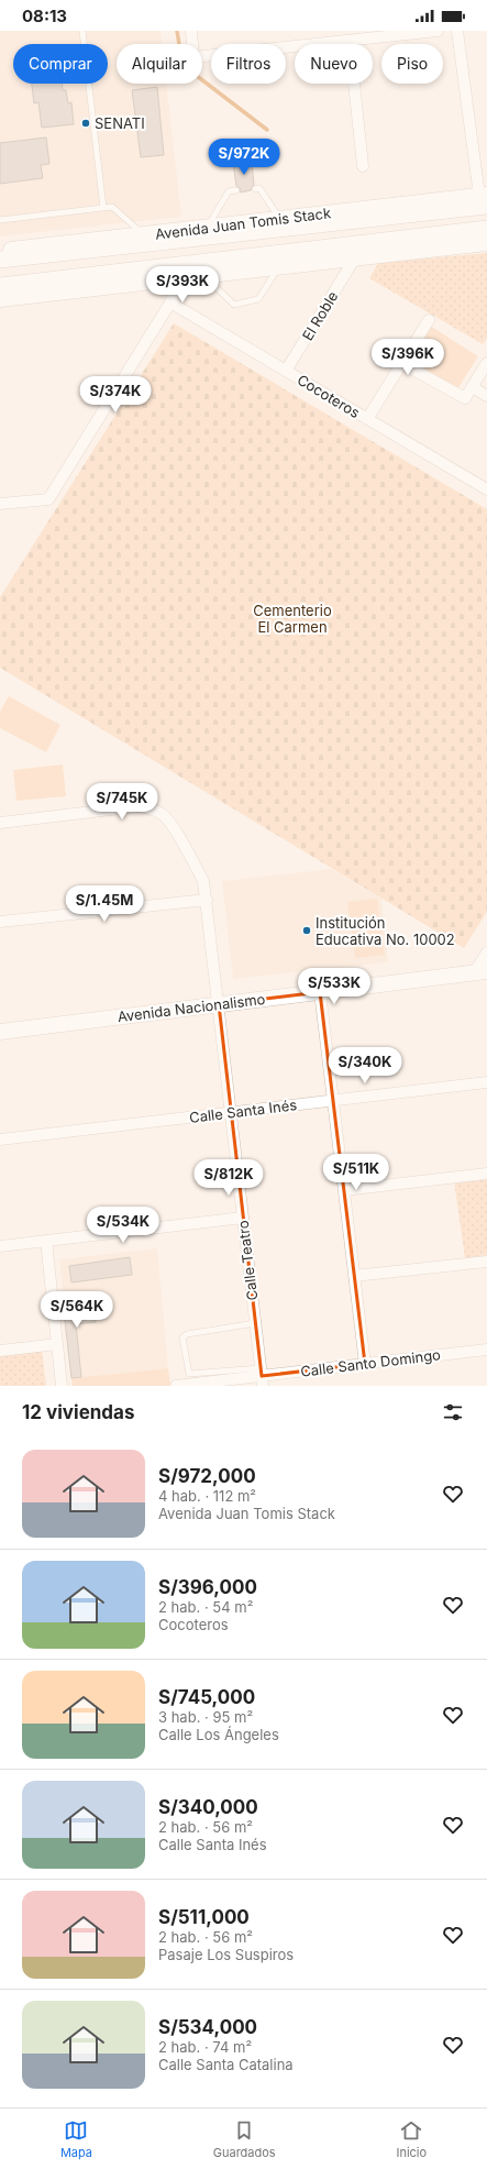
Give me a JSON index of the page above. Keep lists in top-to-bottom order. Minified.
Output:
{"streets":{"main road":["Avenida Juan Tomis Stack"],"street":["El Roble","Cocoteros","Avenida Nacionalismo","Calle Santa Inés","Calle Teatro","Calle Santo Domingo"]},"crossings":[["El Roble","Cocoteros"],["Avenida Nacionalismo","Calle Teatro"],["Calle Santa Inés","Calle Teatro"],["Calle Teatro","Calle Santo Domingo"]],"parks":["Cementerio El Carmen"],"places":["SENATI","Institución Educativa No. 10002"],"page":{"status":"08:13","chip":["Comprar","Alquilar","Filtros","Nuevo","Piso"],"price":["S/972K","S/393K","S/396K","S/374K","S/745K","S/1.45M","S/533K","S/340K","S/511K","S/812K","S/534K","S/564K"],"heading":"12 viviendas","list":[{"name":"S/972,000","note":"4 hab. · 112 m² · Avenida Juan Tomis Stack"},{"name":"S/396,000","note":"2 hab. · 54 m² · Cocoteros"},{"name":"S/745,000","note":"3 hab. · 95 m² · Calle Los Ángeles"},{"name":"S/340,000","note":"2 hab. · 56 m² · Calle Santa Inés"},{"name":"S/511,000","note":"2 hab. · 56 m² · Pasaje Los Suspiros"},{"name":"S/534,000","note":"2 hab. · 74 m² · Calle Santa Catalina"}],"tabs":["Mapa","Guardados","Inicio"]}}
